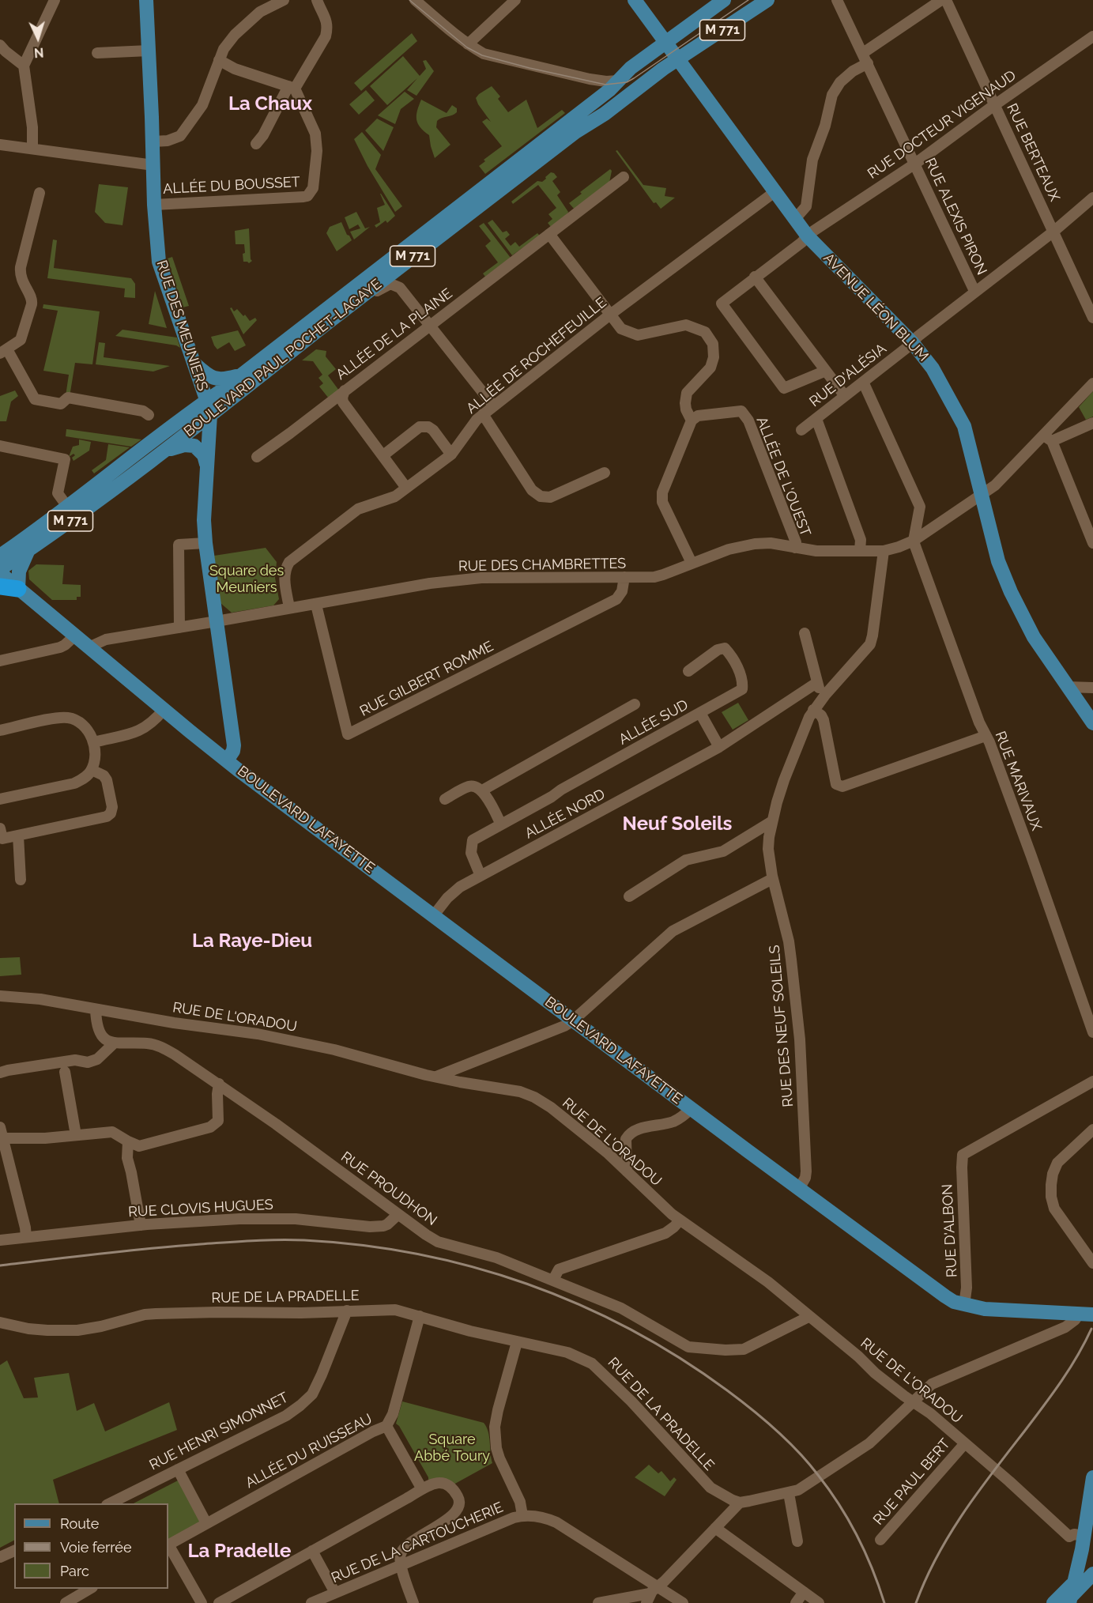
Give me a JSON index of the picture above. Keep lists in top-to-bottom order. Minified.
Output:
{"streets":{"main road":["M 771","AVENUE LÉON BLUM","RUE DES MEUNIERS","BOULEVARD PAUL POCHET-LAGAYE","BOULEVARD LAFAYETTE"],"street":["RUE DOCTEUR VIGENAUD","RUE BERTEAUX","ALLÉE DU BOUSSET","RUE ALEXIS PIRON","ALLÉE DE LA PLAINE","ALLÉE DE ROCHEFEUILLE","RUE D'ALÉSIA","ALLÉE DE L'OUEST","RUE DES CHAMBRETTES","RUE GILBERT ROMME","ALLÉE SUD","RUE MARIVAUX","ALLÉE NORD","RUE DE L'ORADOU","RUE DES NEUF SOLEILS","RUE PROUDHON","RUE CLOVIS HUGUES","RUE D'ALBON","RUE DE LA PRADELLE","RUE HENRI SIMONNET","ALLÉE DU RUISSEAU","RUE PAUL BERT","RUE DE LA CARTOUCHERIE"]},"crossings":[["M 771","AVENUE LÉON BLUM"],["M 771","BOULEVARD PAUL POCHET-LAGAYE"],["RUE DOCTEUR VIGENAUD","RUE BERTEAUX"],["RUE DOCTEUR VIGENAUD","RUE ALEXIS PIRON"],["RUE DOCTEUR VIGENAUD","AVENUE LÉON BLUM"],["RUE BERTEAUX","RUE D'ALÉSIA"],["ALLÉE DU BOUSSET","RUE DES MEUNIERS"],["RUE ALEXIS PIRON","RUE D'ALÉSIA"],["AVENUE LÉON BLUM","ALLÉE DE ROCHEFEUILLE"],["AVENUE LÉON BLUM","BOULEVARD PAUL POCHET-LAGAYE"],["AVENUE LÉON BLUM","RUE D'ALÉSIA"],["AVENUE LÉON BLUM","RUE DES CHAMBRETTES"],["RUE DES MEUNIERS","BOULEVARD PAUL POCHET-LAGAYE"],["RUE DES MEUNIERS","RUE DES CHAMBRETTES"],["RUE DES MEUNIERS","BOULEVARD LAFAYETTE"],["ALLÉE DE ROCHEFEUILLE","RUE DES CHAMBRETTES"],["ALLÉE DE L'OUEST","RUE DES CHAMBRETTES"],["RUE DES CHAMBRETTES","RUE GILBERT ROMME"],["RUE DES CHAMBRETTES","RUE MARIVAUX"],["RUE DES CHAMBRETTES","BOULEVARD LAFAYETTE"],["RUE DES CHAMBRETTES","RUE DES NEUF SOLEILS"],["ALLÉE SUD","ALLÉE NORD"],["ALLÉE NORD","BOULEVARD LAFAYETTE"],["BOULEVARD LAFAYETTE","RUE DES NEUF SOLEILS"],["BOULEVARD LAFAYETTE","RUE D'ALBON"],["RUE DE L'ORADOU","RUE PROUDHON"],["RUE DE L'ORADOU","RUE PAUL BERT"],["RUE PROUDHON","RUE CLOVIS HUGUES"],["RUE DE LA PRADELLE","RUE HENRI SIMONNET"]],"districts":["La Chaux","Neuf Soleils","La Raye-Dieu","La Pradelle"],"parks":["Square des Meuniers","Square Abbé Toury"],"legend":["Route","Voie ferrée","Parc"],"north":"bottom"}
